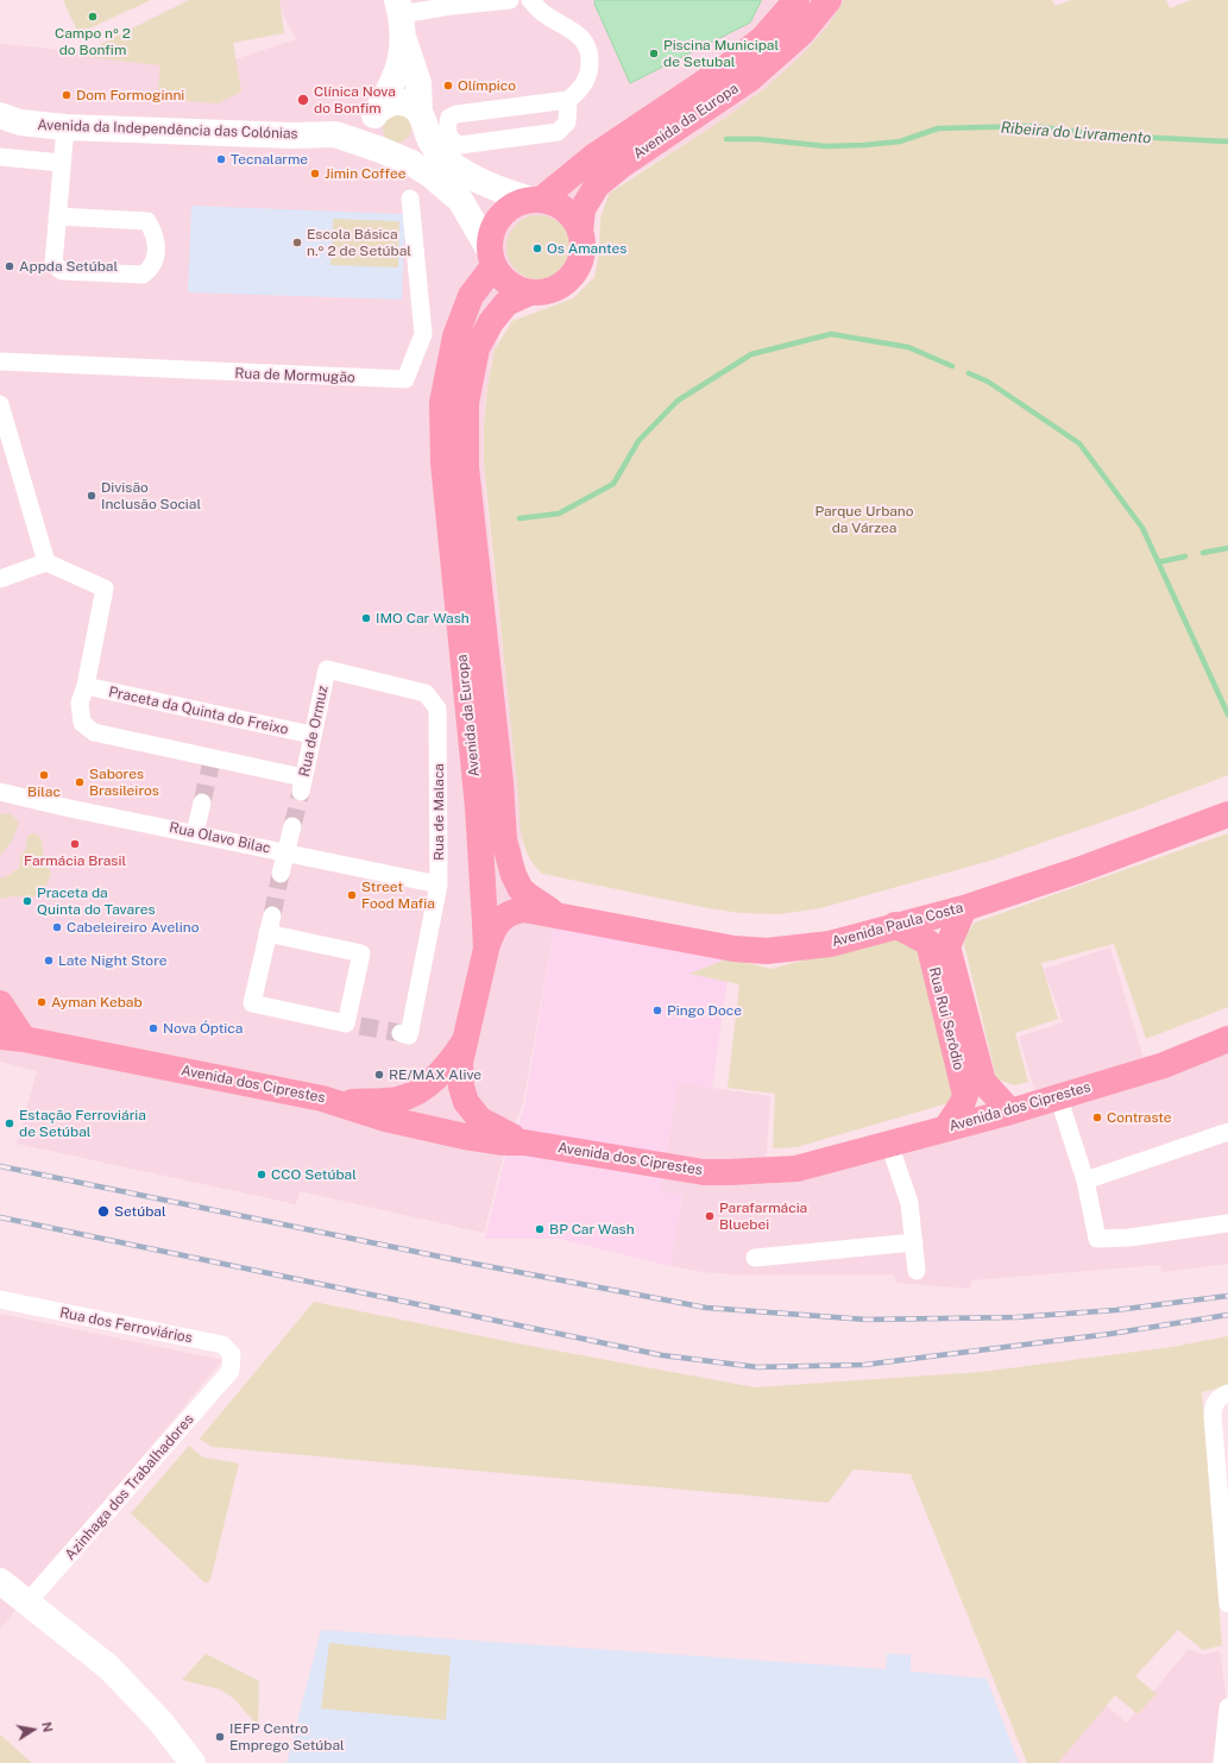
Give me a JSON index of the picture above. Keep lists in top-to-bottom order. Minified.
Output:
{"streets":{"main road":["Avenida da Europa","Avenida da Independência das Colónias","Avenida Paula Costa","Rua Rui Serôdio","Avenida dos Ciprestes"],"street":["Rua de Mormugão","Praceta da Quinta do Freixo","Rua de Ormuz","Rua de Malaca","Rua Olavo Bilac","Rua dos Ferroviários","Azinhaga dos Trabalhadores"]},"crossings":[["Avenida da Europa","Avenida Paula Costa"],["Avenida da Europa","Avenida dos Ciprestes"],["Praceta da Quinta do Freixo","Rua de Ormuz"],["Rua de Ormuz","Rua de Malaca"],["Rua de Malaca","Rua Olavo Bilac"],["Avenida Paula Costa","Rua Rui Serôdio"],["Rua Rui Serôdio","Avenida dos Ciprestes"],["Rua dos Ferroviários","Azinhaga dos Trabalhadores"]],"water":["Ribeira do Livramento"],"parks":["Parque Urbano da Várzea"],"places":["Campo nº 2 do Bonfim","Piscina Municipal de Setubal","Olímpico","Dom Formoginni","Clínica Nova do Bonfim","Tecnalarme","Jimin Coffee","Escola Básica n.º 2 de Setúbal","Os Amantes","Appda Setúbal","Divisão Inclusão Social","IMO Car Wash","Bilac","Sabores Brasileiros","Farmácia Brasil","Street Food Mafia","Praceta da Quinta do Tavares","Cabeleireiro Avelino","Late Night Store","Ayman Kebab","Pingo Doce","Nova Óptica","RE/MAX Alive","Contraste","Estação Ferroviária de Setúbal","CCO Setúbal","Setúbal","Parafarmácia Bluebei","BP Car Wash","IEFP Centro Emprego Setúbal"],"north":"right"}
